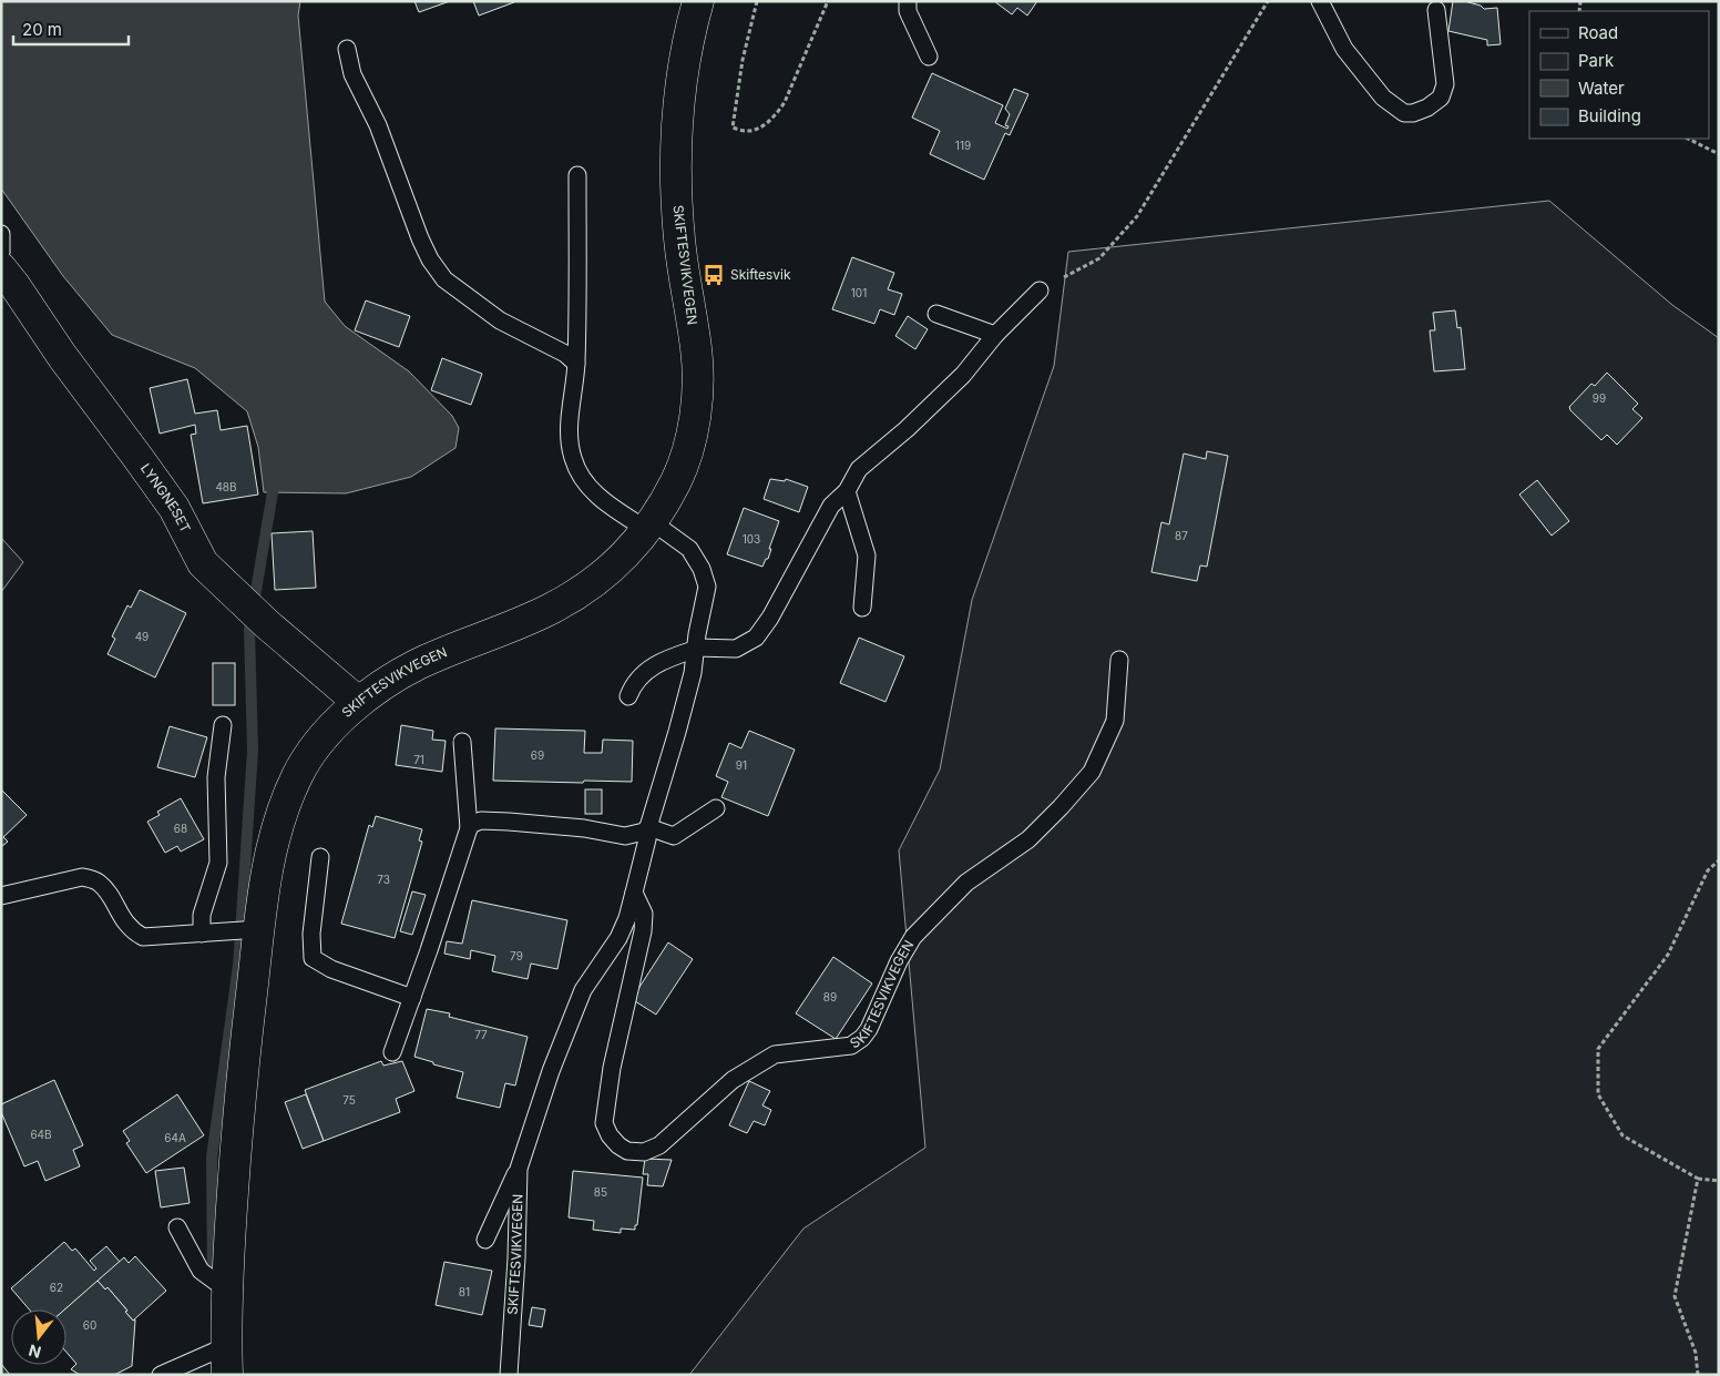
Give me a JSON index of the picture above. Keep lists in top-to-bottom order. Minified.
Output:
{"streets":{"main road":["SKIFTESVIKVEGEN","LYNGNESET"]},"crossings":[["SKIFTESVIKVEGEN","LYNGNESET"]],"places":{"bus stop":["Skiftesvik"]},"house_numbers":["119","101","99","48B","87","103","49","69","71","91","68","73","79","89","77","75","64B","64A","85","62","81","60"],"legend":["Road","Park","Water","Building"],"scale_bar":"20 m","north":"bottom"}
